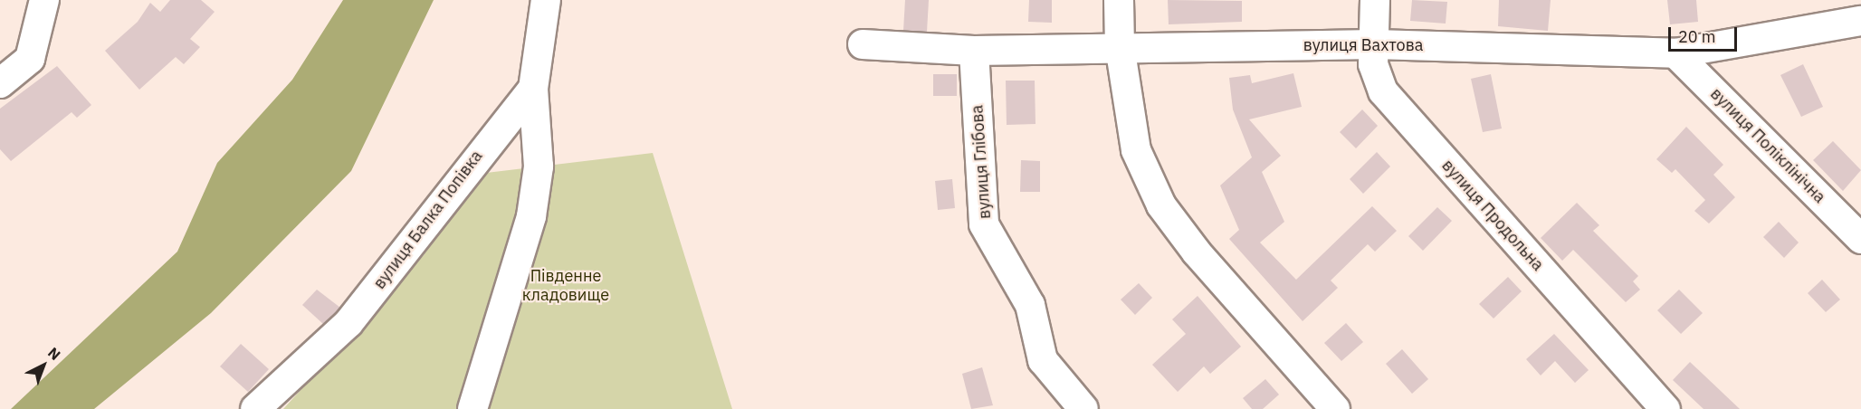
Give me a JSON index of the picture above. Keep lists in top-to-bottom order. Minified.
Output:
{"streets":{"street":["вулиця Вахтова","вулиця Поліклінічна","вулиця Глібова","вулиця Продольна","вулиця Балка Попівка"]},"crossings":[["вулиця Вахтова","вулиця Поліклінічна"],["вулиця Вахтова","вулиця Глібова"],["вулиця Вахтова","вулиця Продольна"]],"parks":["Південне кладовище"],"scale_bar":"20 m","north":"top right"}
